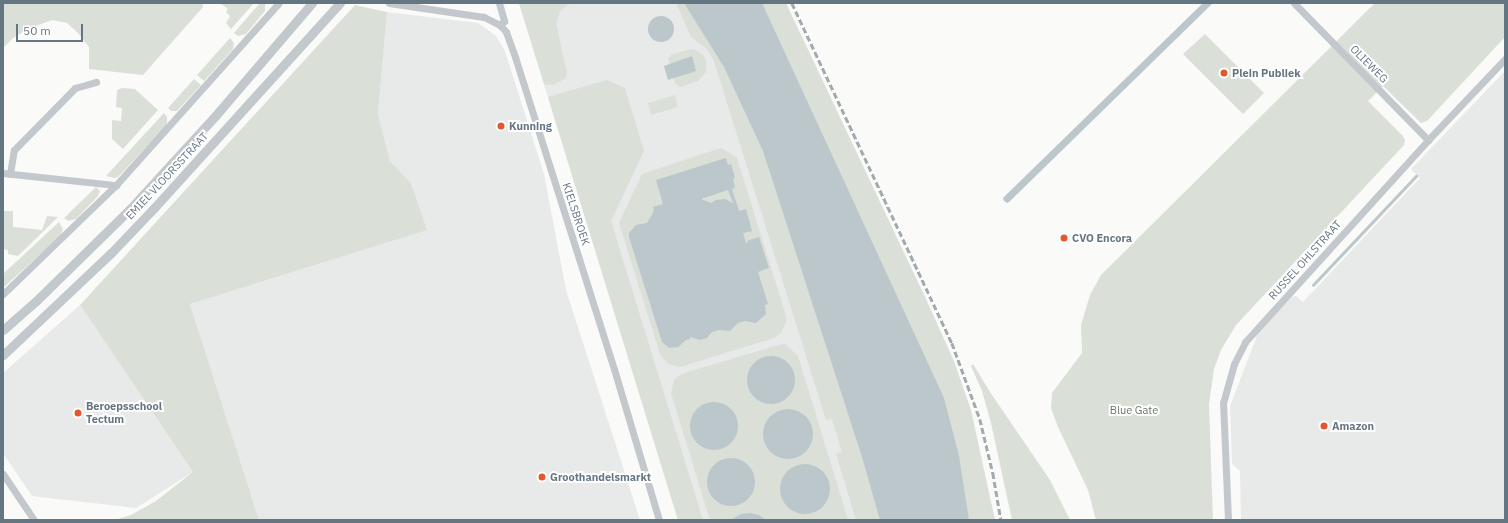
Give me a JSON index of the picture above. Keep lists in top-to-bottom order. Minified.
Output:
{"streets":{"street":["OLIEWEG","EMIEL VLOORSSTRAAT","KIELSBROEK","RUSSEL OHLSTRAAT"]},"crossings":[["OLIEWEG","RUSSEL OHLSTRAAT"]],"parks":["Blue Gate"],"places":["Plein Publiek","Kunning","CVO Encora","Beroepsschool Tectum","Amazon","Groothandelsmarkt"],"scale_bar":"50 m"}
